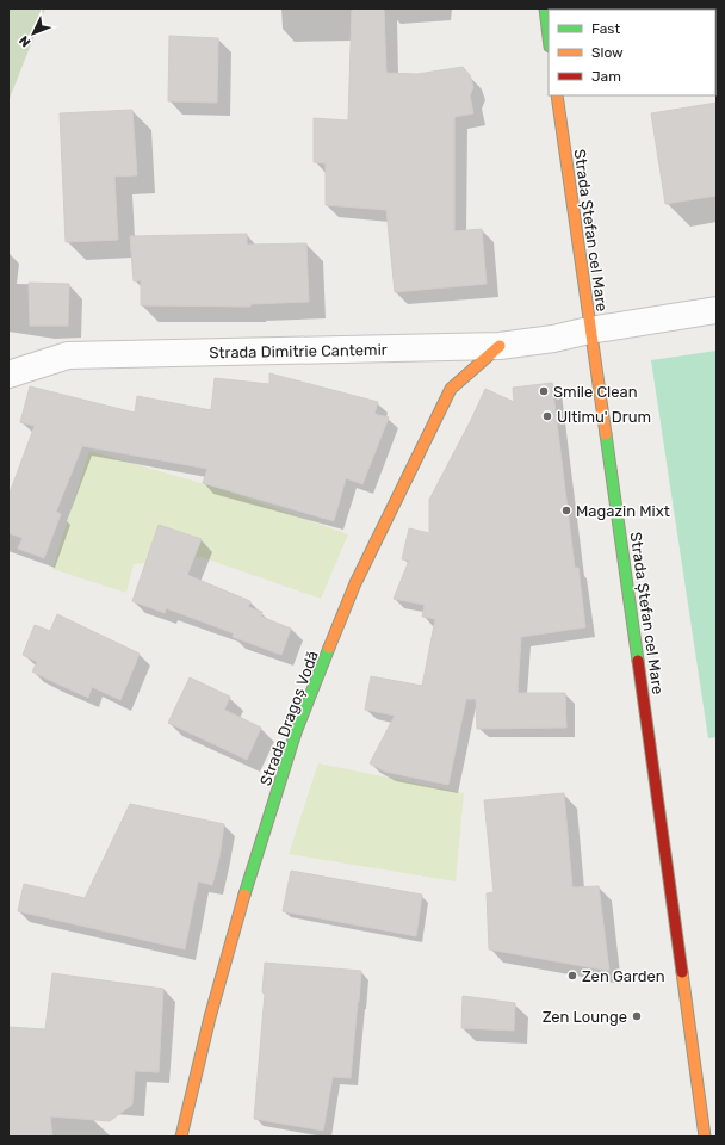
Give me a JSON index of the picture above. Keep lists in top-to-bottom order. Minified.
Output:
{"streets":{"street":["Strada Ștefan cel Mare","Strada Dimitrie Cantemir","Strada Dragoș Vodă"]},"crossings":[["Strada Ștefan cel Mare","Strada Dimitrie Cantemir"],["Strada Dimitrie Cantemir","Strada Dragoș Vodă"]],"places":["Smile Clean","Ultimu' Drum","Magazin Mixt","Zen Garden","Zen Lounge"],"legend":["Fast","Slow","Jam"],"north":"bottom left"}
